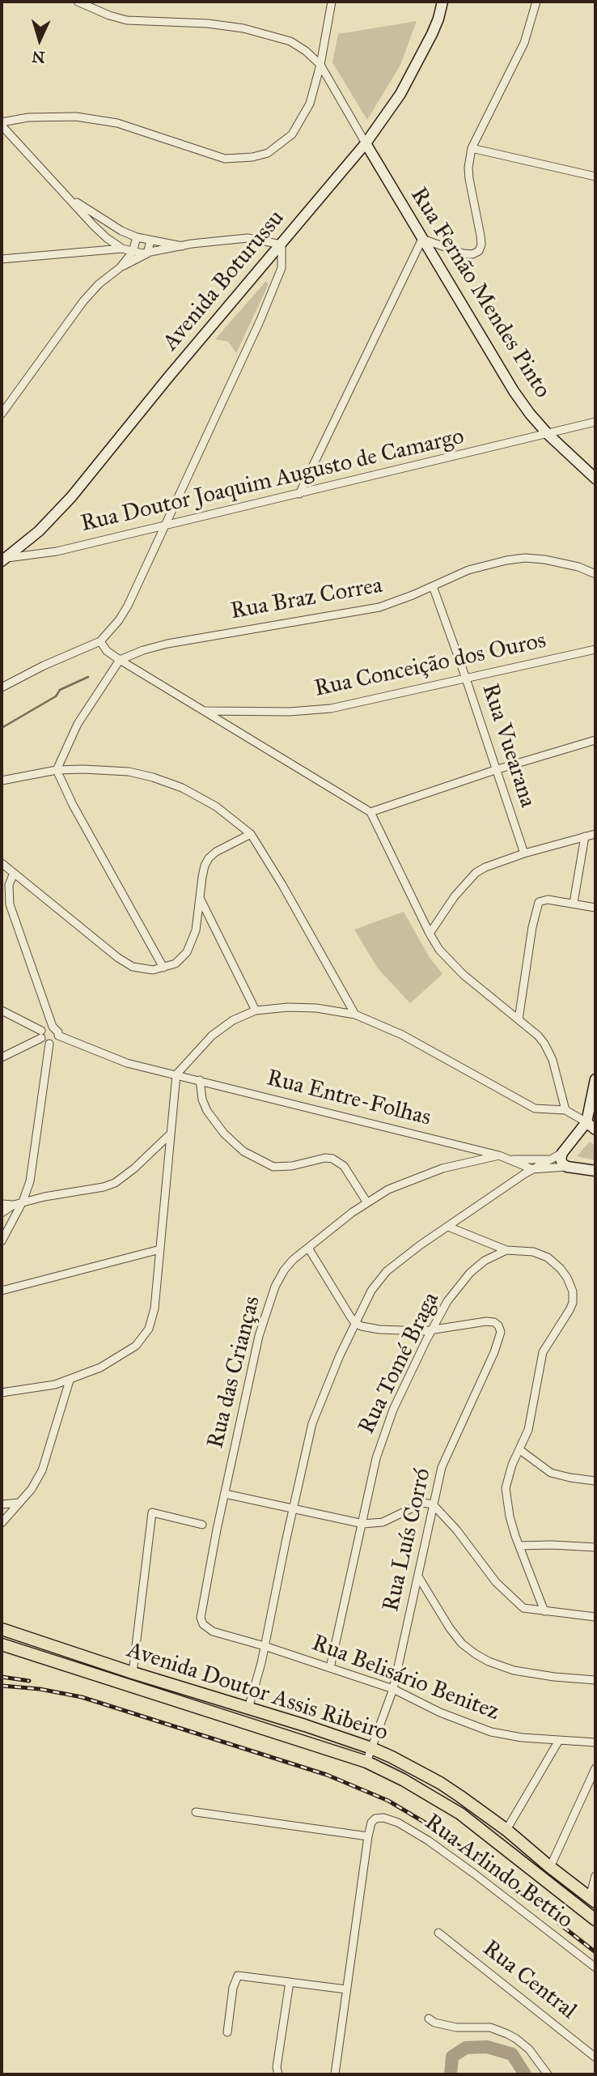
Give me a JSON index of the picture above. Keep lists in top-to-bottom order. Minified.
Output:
{"streets":{"main road":["Avenida Boturussu","Rua Fernão Mendes Pinto","Avenida Doutor Assis Ribeiro"],"street":["Rua Doutor Joaquim Augusto de Camargo","Rua Braz Correa","Rua Conceição dos Ouros","Rua Vuearana","Rua Entre-Folhas","Rua Tomé Braga","Rua das Crianças","Rua Luís Corró","Rua Belisário Benitez","Rua Arlindo Bettio","Rua Central"]},"crossings":[["Avenida Boturussu","Rua Fernão Mendes Pinto"],["Avenida Boturussu","Rua Doutor Joaquim Augusto de Camargo"],["Rua Fernão Mendes Pinto","Rua Doutor Joaquim Augusto de Camargo"],["Rua Braz Correa","Rua Vuearana"],["Rua Conceição dos Ouros","Rua Vuearana"],["Rua Entre-Folhas","Rua das Crianças"],["Rua Tomé Braga","Rua Luís Corró"],["Rua Tomé Braga","Rua Belisário Benitez"],["Rua das Crianças","Rua Belisário Benitez"],["Rua Luís Corró","Rua Belisário Benitez"],["Rua Luís Corró","Avenida Doutor Assis Ribeiro"]],"north":"bottom"}
